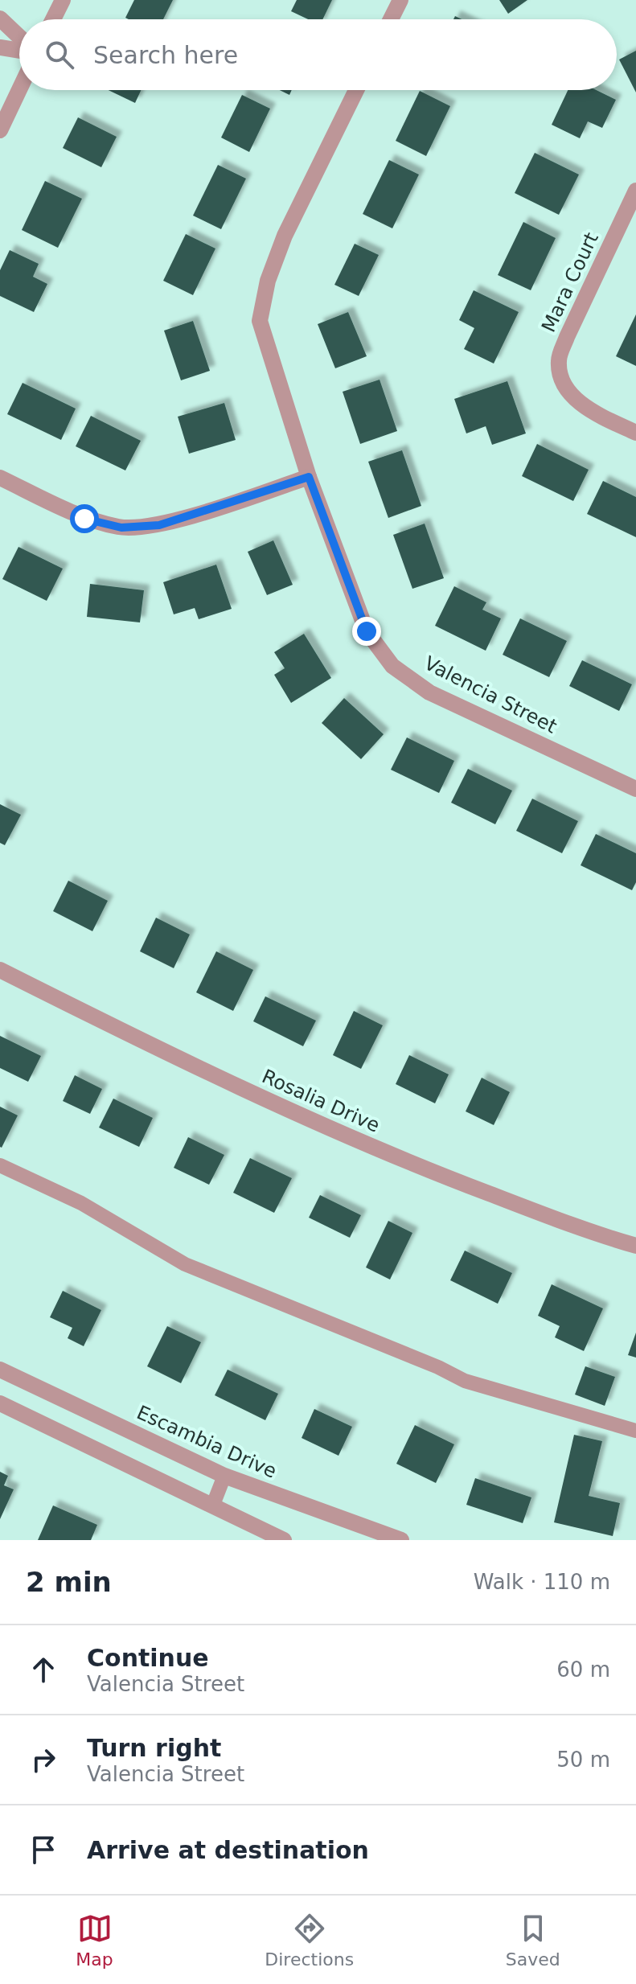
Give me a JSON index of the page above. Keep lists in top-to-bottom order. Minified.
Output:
{"streets":{"street":["Mara Court","Valencia Street","Rosalia Drive","Escambia Drive"]},"page":{"search":"Search here","heading":["2 min","Walk · 110 m"],"list":[["Continue","Valencia Street","60 m"],["Turn right","Valencia Street","50 m"],"Arrive at destination"],"nav":["Map","Directions","Saved"]}}
